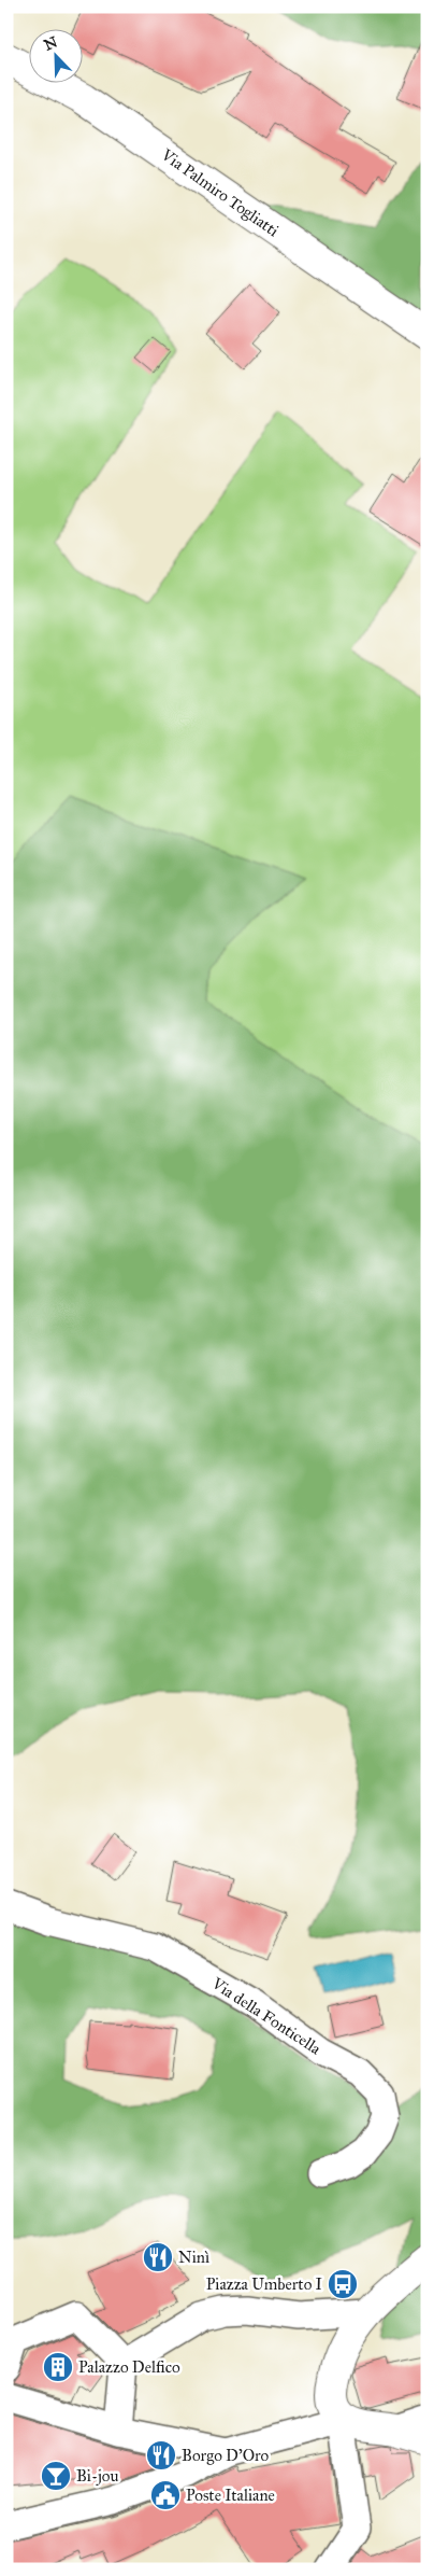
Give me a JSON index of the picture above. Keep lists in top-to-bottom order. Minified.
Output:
{"streets":{"street":["Via Palmiro Togliatti","Via della Fonticella"]},"places":{"restaurant":["Ninì","Borgo D'Oro"],"bus stop":["Piazza Umberto I"],"building":["Palazzo Delfico"],"bar":["Bi-jou"],"public building":["Poste Italiane"]},"north":"top left"}
